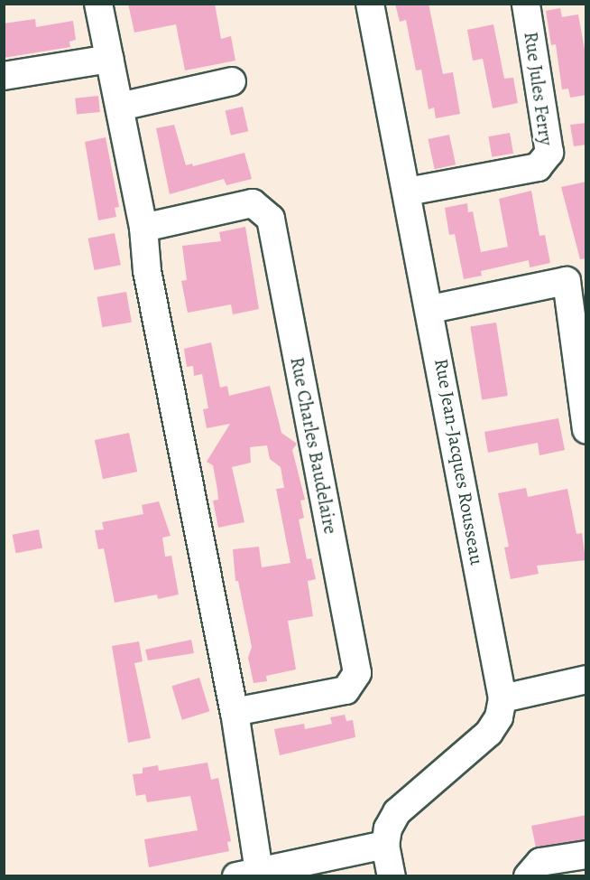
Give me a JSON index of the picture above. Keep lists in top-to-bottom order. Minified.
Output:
{"streets":{"street":["Rue Jules Ferry","Rue Charles Baudelaire","Rue Jean-Jacques Rousseau"]},"crossings":[["Rue Jules Ferry","Rue Jean-Jacques Rousseau"]]}
